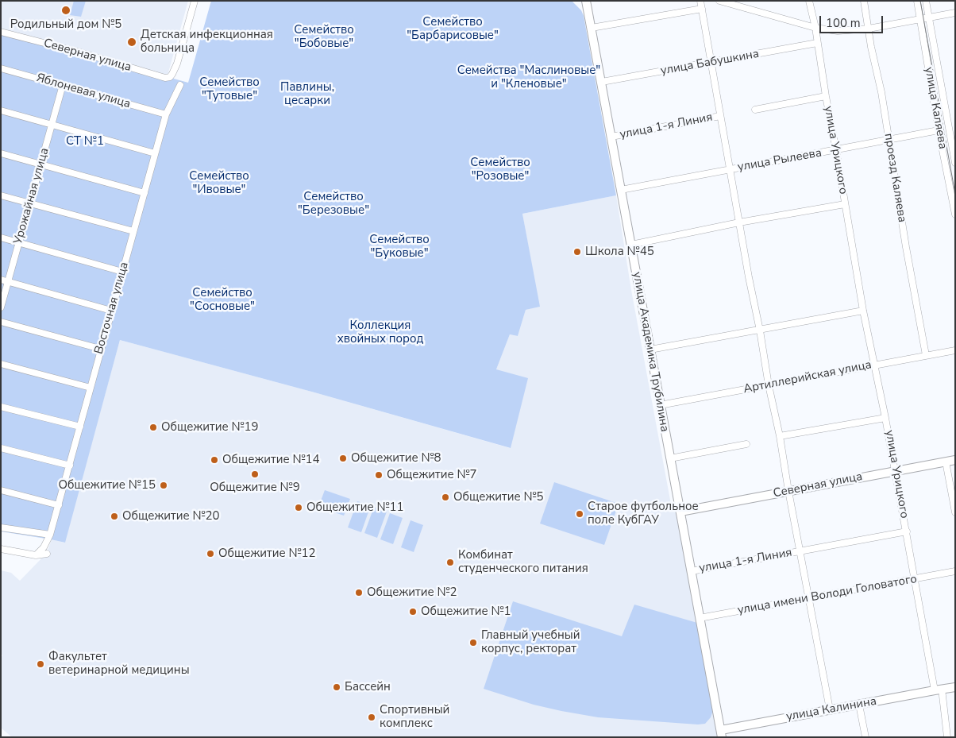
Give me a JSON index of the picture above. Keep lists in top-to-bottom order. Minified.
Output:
{"streets":{"main road":["Северная улица","улица Академика Трубилина","улица Калинина"],"street":["улица Бабушкина","Яблоневая улица","улица Каляева","улица 1-я Линия","улица Урицкого","улица Рылеева","проезд Каляева","Урожайная улица","Восточная улица","Артиллерийская улица","улица имени Володи Головатого"]},"crossings":[["Северная улица","улица 1-я Линия"],["Северная улица","улица Урицкого"],["Северная улица","улица Академика Трубилина"],["улица Бабушкина","улица 1-я Линия"],["улица Бабушкина","улица Урицкого"],["улица Бабушкина","улица Академика Трубилина"],["Яблоневая улица","Урожайная улица"],["Яблоневая улица","Восточная улица"],["улица Каляева","улица Рылеева"],["улица 1-я Линия","улица Урицкого"],["улица 1-я Линия","улица Рылеева"],["улица 1-я Линия","улица Академика Трубилина"],["улица 1-я Линия","Артиллерийская улица"],["улица 1-я Линия","улица имени Володи Головатого"],["улица 1-я Линия","улица Калинина"],["улица Урицкого","улица Рылеева"],["улица Урицкого","Артиллерийская улица"],["улица Урицкого","улица имени Володи Головатого"],["улица Урицкого","улица Калинина"],["улица Рылеева","проезд Каляева"],["улица Рылеева","улица Академика Трубилина"],["проезд Каляева","Артиллерийская улица"],["улица Академика Трубилина","Артиллерийская улица"],["улица Академика Трубилина","улица имени Володи Головатого"],["улица Академика Трубилина","улица Калинина"]],"parks":["Семейство \"Барбарисовые\"","Семейство \"Бобовые\"","Семейства \"Маслиновые\" и \"Кленовые\"","Семейство \"Тутовые\"","Павлины, цесарки","СТ №1","Семейство \"Розовые\"","Семейство \"Ивовые\"","Семейство \"Березовые\"","Семейство \"Буковые\"","Семейство \"Сосновые\"","Коллекция хвойных пород"],"places":["Родильный дом №5","Детская инфекционная больница","Школа №45","Общежитие №19","Общежитие №8","Общежитие №14","Общежитие №9","Общежитие №7","Общежитие №15","Общежитие №5","Общежитие №11","Старое футбольное поле КубГАУ","Общежитие №20","Общежитие №12","Комбинат студенческого питания","Общежитие №2","Общежитие №1","Главный учебный корпус, ректорат","Факультет ветеринарной медицины","Бассейн","Спортивный комплекс"],"scale_bar":"100 m"}
